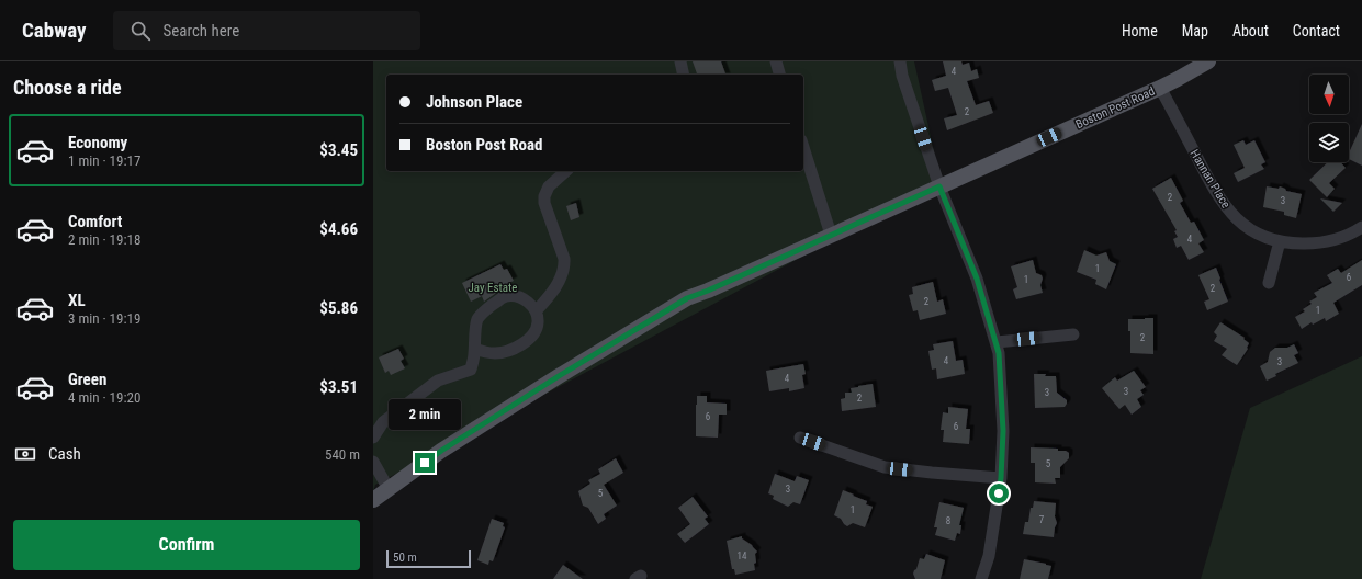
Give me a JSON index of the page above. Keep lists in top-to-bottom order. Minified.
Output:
{"streets":{"main road":["Boston Post Road"],"street":["Hannan Place"]},"crossings":[["Boston Post Road","Hannan Place"]],"parks":["Jay Estate"],"house_numbers":["4","2","2","3","4","1","6","1","2","2","1","2","4","3","4","3","3","2","6","6","5","3","5","1","7","8","14"],"scale_bar":"50 m","north":"bottom","page":{"header":"Cabway","search":"Search here","nav":["Home","Map","About","Contact"],"heading":"Choose a ride","banner":["Johnson Place","Boston Post Road"],"list":[{"name":"Economy","note":"1 min · 19:17","value":"$3.45"},{"name":"Comfort","note":"2 min · 19:18","value":"$4.66"},{"name":"XL","note":"3 min · 19:19","value":"$5.86"},{"name":"Green","note":"4 min · 19:20","value":"$3.51"}],"bubble":"2 min","pay":["Cash","540 m"],"buttons":"Confirm","scale":"50 m"}}
